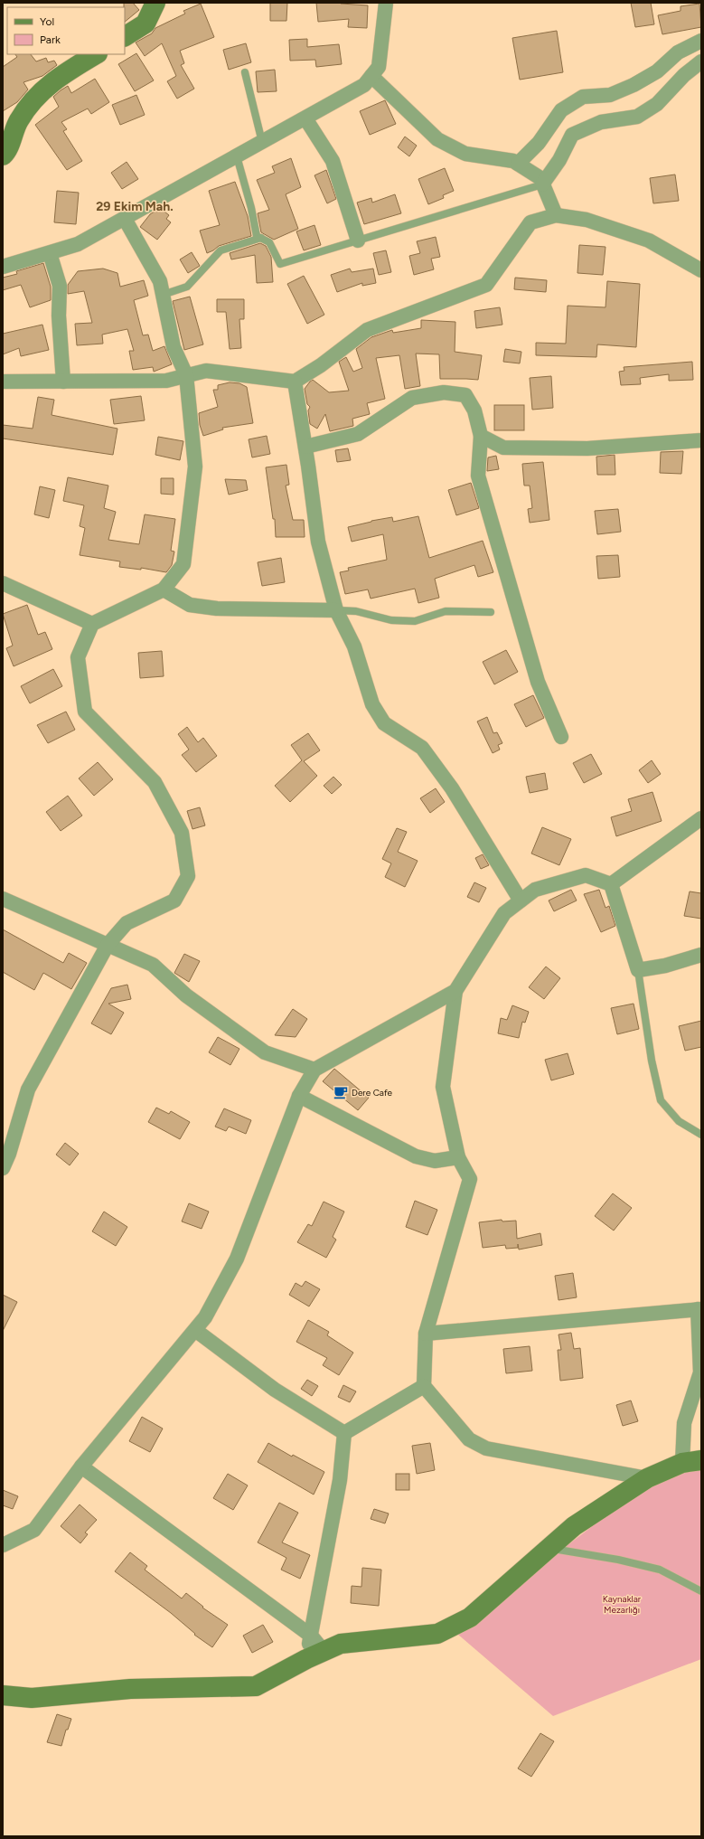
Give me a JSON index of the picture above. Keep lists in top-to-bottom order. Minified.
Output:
{"districts":["29 Ekim Mah."],"parks":["Kaynaklar Mezarlığı"],"places":{"cafe":["Dere Cafe"]},"legend":["Yol","Park"]}
